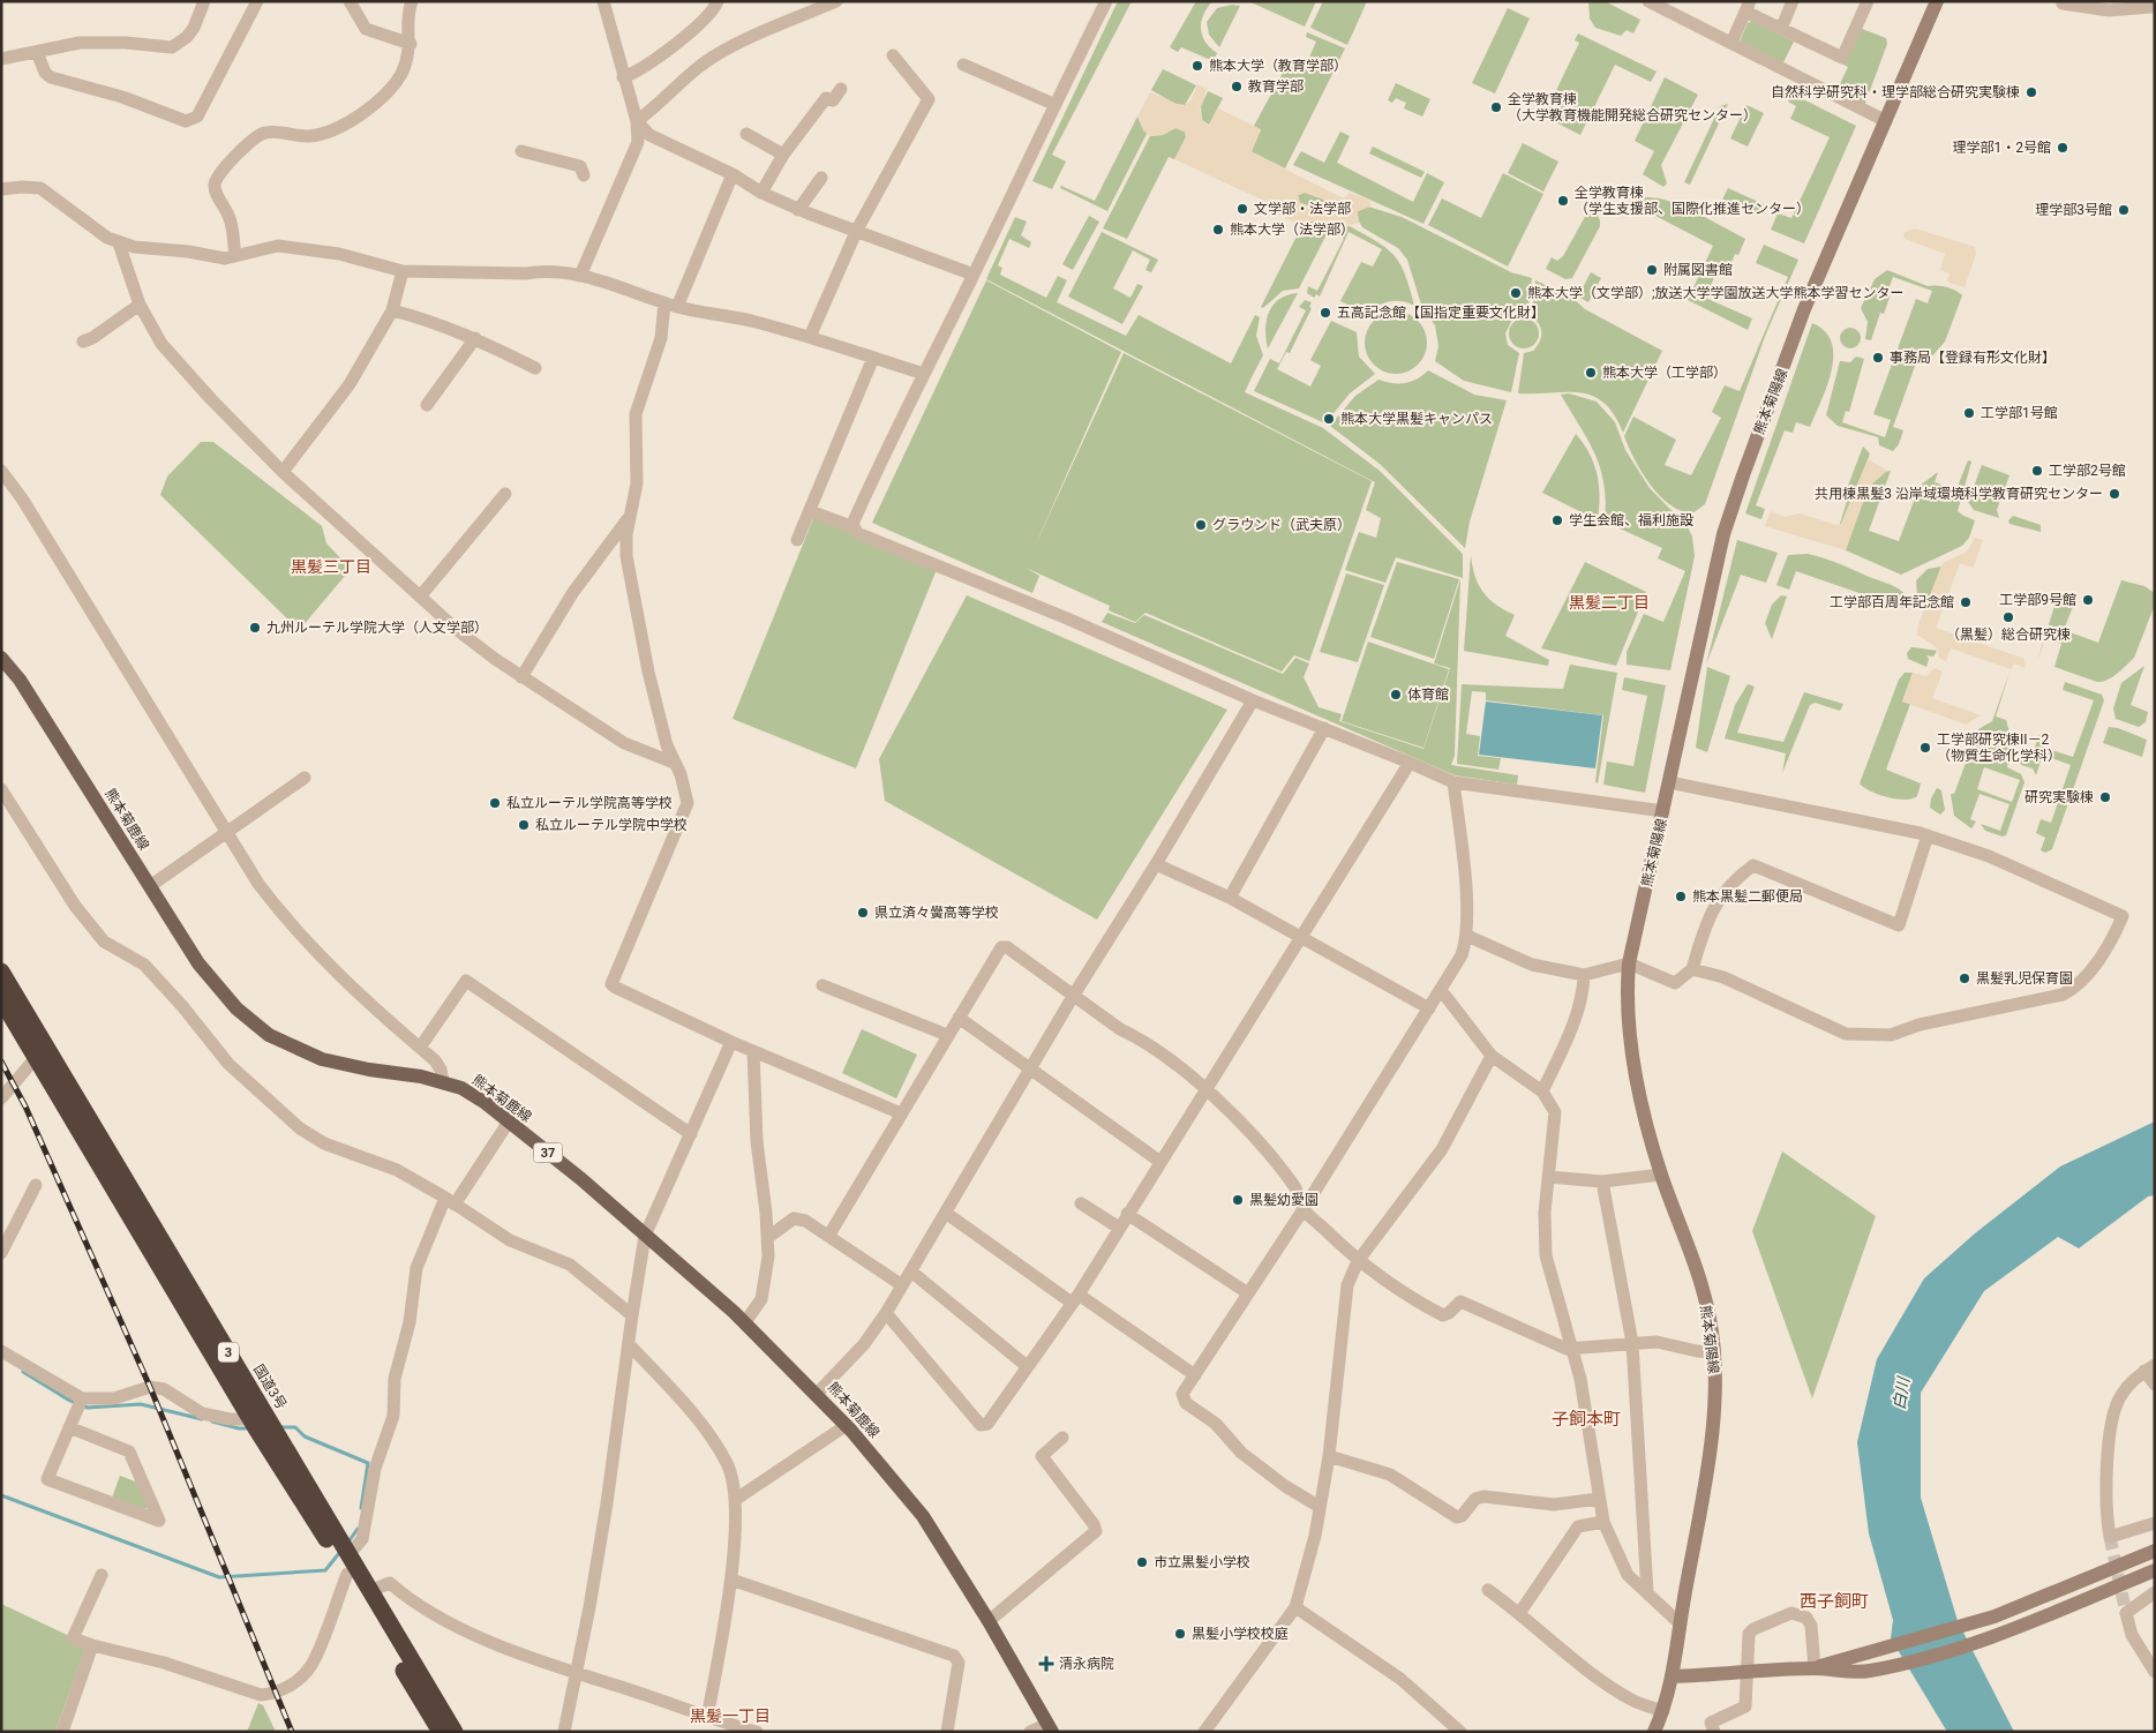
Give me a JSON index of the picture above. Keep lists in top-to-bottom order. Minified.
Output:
{"streets":{"highway":["3","国道3号"],"main road":["熊本菊陽線","熊本菊鹿線","37"]},"districts":["黒髪三丁目","黒髪二丁目","子飼本町","西子飼町","黒髪一丁目"],"water":["白川"],"places":{"other":["熊本大学（教育学部）","教育学部","自然科学研究科・理学部総合研究実験棟","全学教育棟 （大学教育機能開発総合研究センター）","理学部1・2号館","全学教育棟 （学生支援部、国際化推進センター）","文学部・法学部","理学部3号館","熊本大学（法学部）","附属図書館","熊本大学（文学部）;放送大学学園放送大学熊本学習センター","五高記念館【国指定重要文化財】","事務局【登録有形文化財】","熊本大学（工学部）","工学部1号館","熊本大学黒髪キャンパス","工学部2号館","共用棟黒髪3 沿岸域環境科学教育研究センター","学生会館、福利施設","グラウンド（武夫原）","工学部9号館","工学部百周年記念館","（黒髪）総合研究棟","九州ルーテル学院大学（人文学部）","体育館","工学部研究棟II－2 （物質生命化学科）","研究実験棟","私立ルーテル学院高等学校","私立ルーテル学院中学校","熊本黒髪二郵便局","県立済々黌高等学校","黒髪乳児保育園","黒髪幼愛園","市立黒髪小学校","黒髪小学校校庭"],"health":["清永病院"]}}
